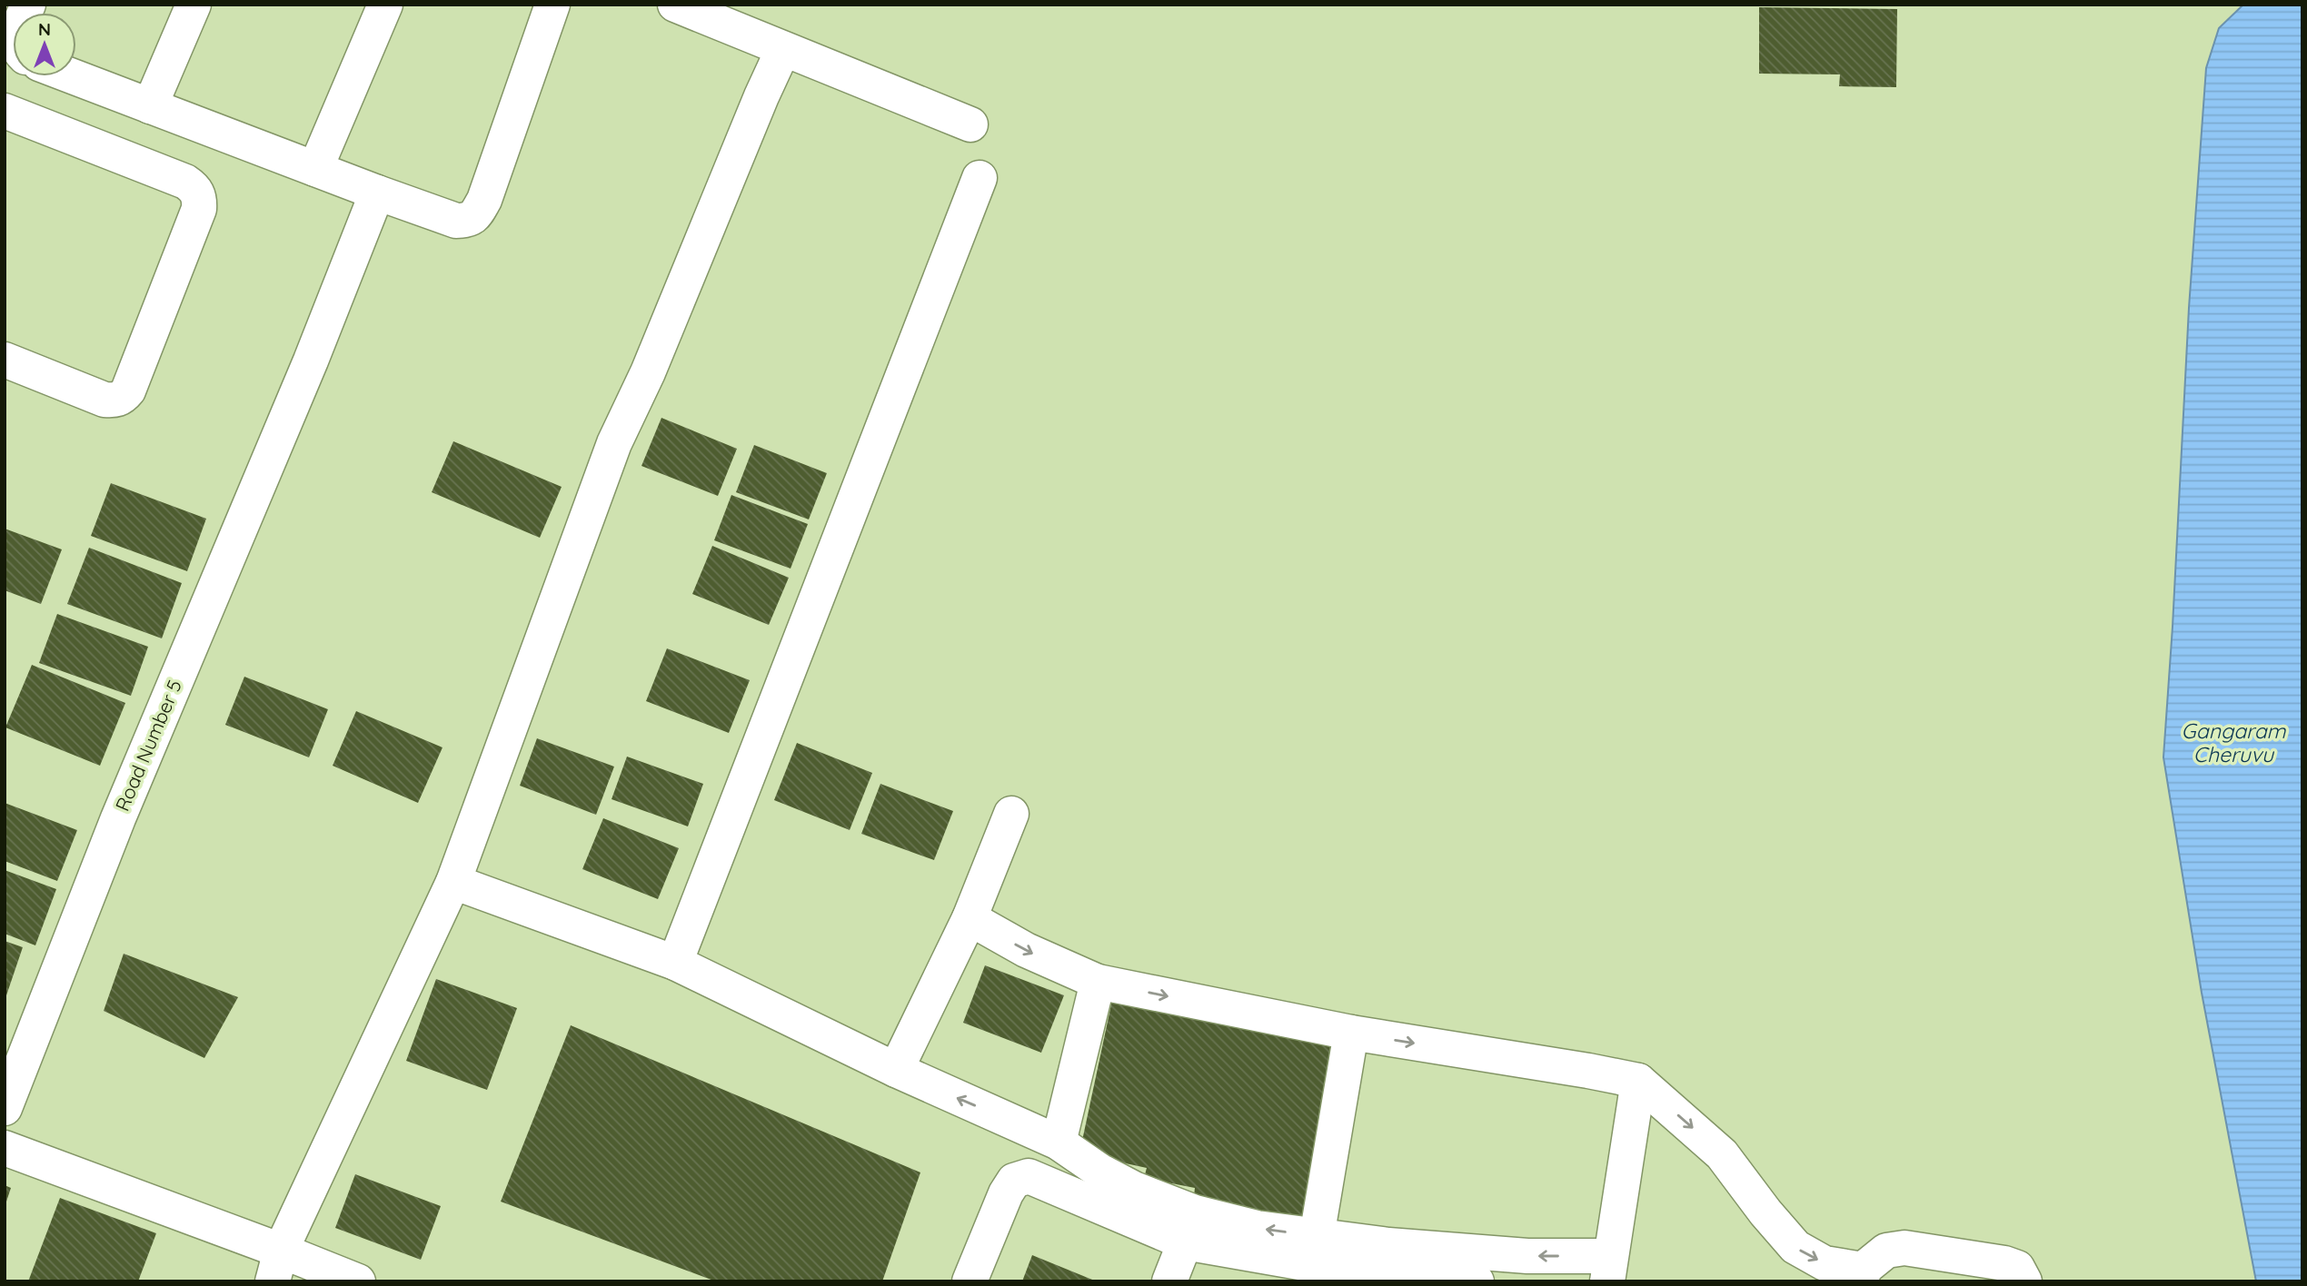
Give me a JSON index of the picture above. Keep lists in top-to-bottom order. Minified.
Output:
{"streets":{"street":["Road Number 5"]},"water":["Gangaram Cheruvu"],"north":"top"}
